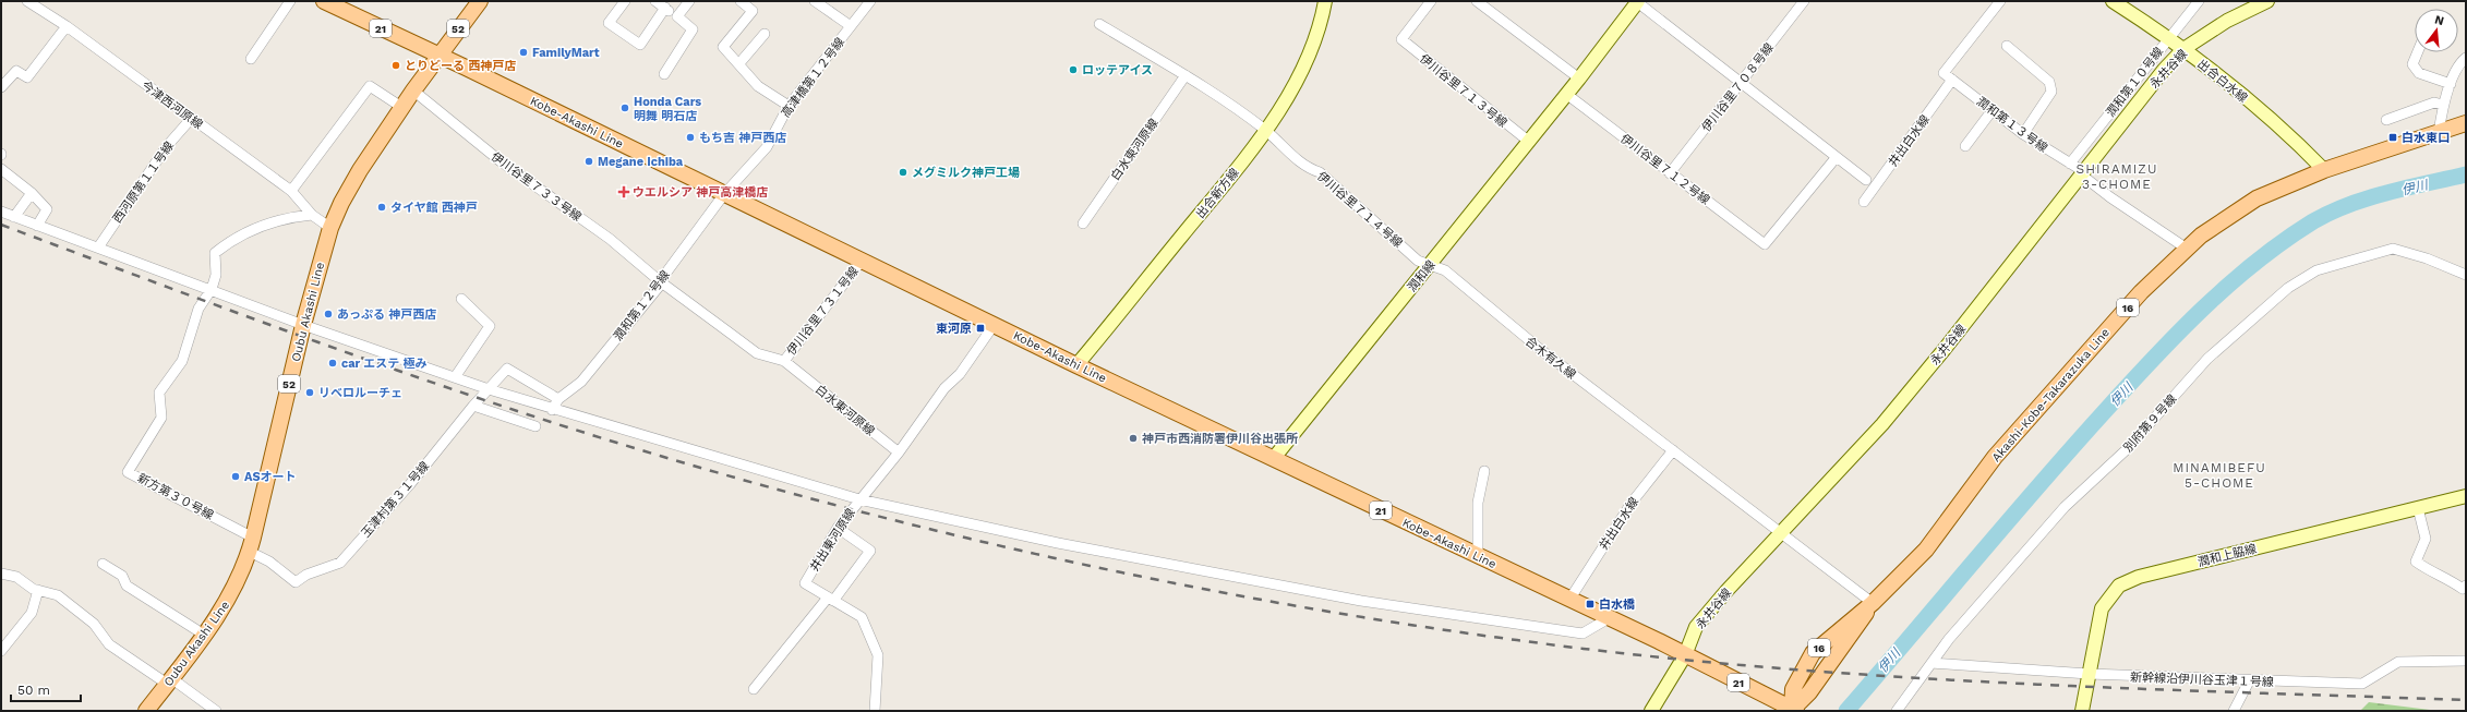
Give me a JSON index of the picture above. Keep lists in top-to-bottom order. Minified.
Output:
{"streets":{"main road":["21","52","Kobe-Akashi Line","16","Oubu Akashi Line","Akashi-Kobe-Takarazuka Line"],"street":["永井谷線","高津橋第１２号線","出合白水線","潤和第１０号線","伊川谷里７０８号線","伊川谷里７１３号線","今津西河原線","潤和第１３号線","井出白水線","白水東河原線","伊川谷里７１２号線","西河原第１１号線","伊川谷里７３３号線","出合新方線","伊川谷里７１４号線","潤和線","潤和第１２号線","伊川谷里７３１号線","合木有久線","別府第９号線","新方第３０号線","玉津村第３１号線","井出東河原線","潤和上脇線","新幹線沿伊川谷玉津１号線"]},"crossings":[["永井谷線","出合白水線"],["永井谷線","Kobe-Akashi Line"],["永井谷線","潤和第１３号線"],["永井谷線","合木有久線"],["高津橋第１２号線","Kobe-Akashi Line"],["高津橋第１２号線","潤和第１２号線"],["出合白水線","潤和第１０号線"],["出合白水線","Akashi-Kobe-Takarazuka Line"],["潤和第１０号線","潤和第１３号線"],["伊川谷里７０８号線","伊川谷里７１２号線"],["伊川谷里７１３号線","潤和線"],["今津西河原線","西河原第１１号線"],["今津西河原線","新方第３０号線"],["Kobe-Akashi Line","井出白水線"],["Kobe-Akashi Line","出合新方線"],["Kobe-Akashi Line","潤和線"],["Kobe-Akashi Line","潤和第１２号線"],["Kobe-Akashi Line","伊川谷里７３１号線"],["Kobe-Akashi Line","Oubu Akashi Line"],["Kobe-Akashi Line","Akashi-Kobe-Takarazuka Line"],["潤和第１３号線","井出白水線"],["潤和第１３号線","Akashi-Kobe-Takarazuka Line"],["井出白水線","合木有久線"],["白水東河原線","伊川谷里７３３号線"],["白水東河原線","伊川谷里７１４号線"],["白水東河原線","潤和第１２号線"],["白水東河原線","伊川谷里７３１号線"],["白水東河原線","井出東河原線"],["伊川谷里７１２号線","潤和線"],["伊川谷里７３３号線","潤和第１２号線"],["伊川谷里７３３号線","Oubu Akashi Line"],["出合新方線","伊川谷里７１４号線"],["伊川谷里７１４号線","潤和線"],["伊川谷里７１４号線","合木有久線"],["潤和線","合木有久線"],["Oubu Akashi Line","新方第３０号線"],["Oubu Akashi Line","玉津村第３１号線"],["合木有久線","Akashi-Kobe-Takarazuka Line"],["別府第９号線","新幹線沿伊川谷玉津１号線"],["新方第３０号線","玉津村第３１号線"],["潤和上脇線","新幹線沿伊川谷玉津１号線"]],"districts":["SHIRAMIZU 3-CHOME","MINAMIBEFU 5-CHOME"],"water":["伊川"],"places":{"other":["FamilyMart","とりどーる 西神戸店","ロッテアイス","Honda Cars 明舞 明石店","もち吉 神戸西店","Megane Ichiba","メグミルク神戸工場","タイヤ館 西神戸","あっぷる 神戸西店","car エステ 極み","リベロルーチェ","神戸市西消防署伊川谷出張所","ASオート"],"transit":["白水東口","東河原","白水橋"],"health":["ウエルシア 神戸高津橋店"]},"scale_bar":"50 m","north":"top"}
